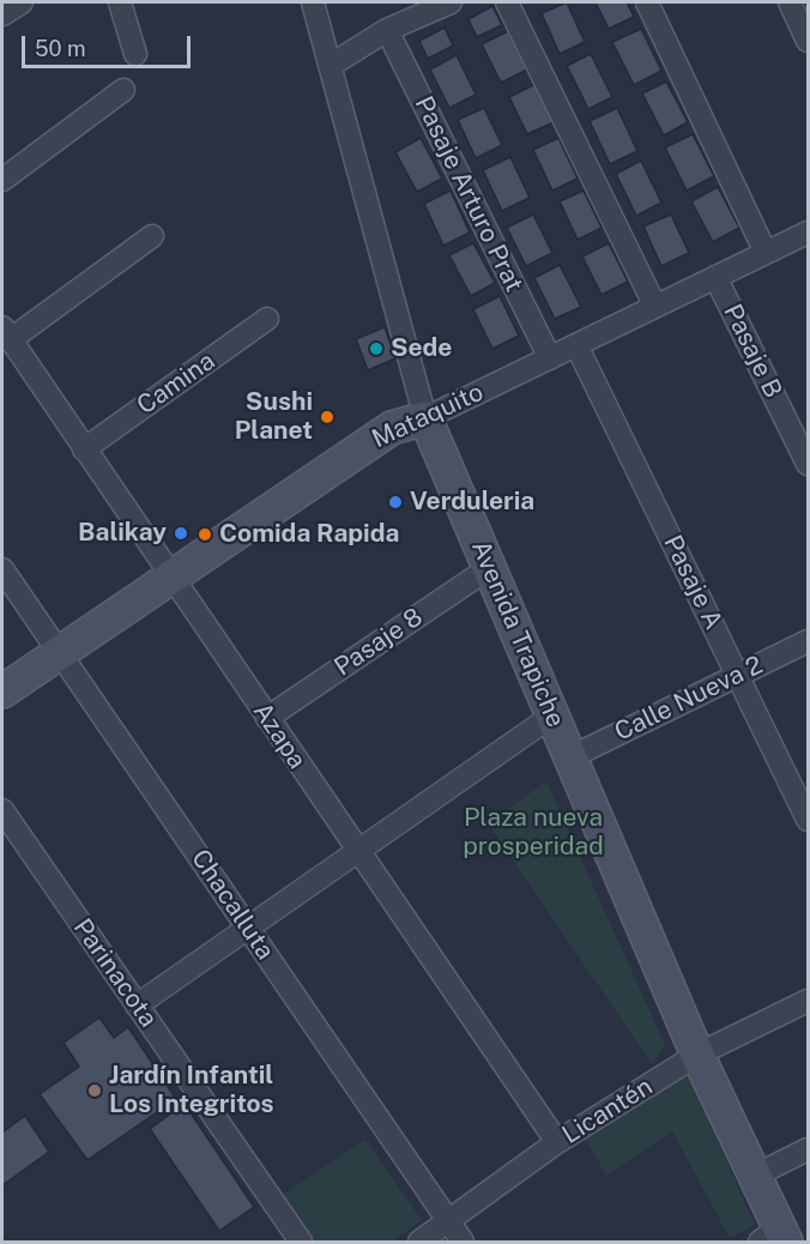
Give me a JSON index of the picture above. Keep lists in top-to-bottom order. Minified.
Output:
{"streets":{"street":["Pasaje Arturo Prat","Pasaje B","Camina","Mataquito","Pasaje A","Avenida Trapiche","Pasaje 8","Calle Nueva 2","Azapa","Chacalluta","Parinacota","Licantén"]},"crossings":[["Pasaje Arturo Prat","Mataquito"],["Pasaje B","Mataquito"],["Camina","Azapa"],["Mataquito","Pasaje A"],["Mataquito","Avenida Trapiche"],["Mataquito","Azapa"],["Mataquito","Chacalluta"],["Pasaje A","Calle Nueva 2"],["Avenida Trapiche","Pasaje 8"],["Avenida Trapiche","Calle Nueva 2"],["Avenida Trapiche","Licantén"],["Pasaje 8","Azapa"],["Azapa","Licantén"],["Chacalluta","Licantén"]],"parks":["Plaza nueva prosperidad"],"places":["Sede","Sushi Planet","Verduleria","Balikay","Comida Rapida","Jardín Infantil Los Integritos"],"scale_bar":"50 m"}
